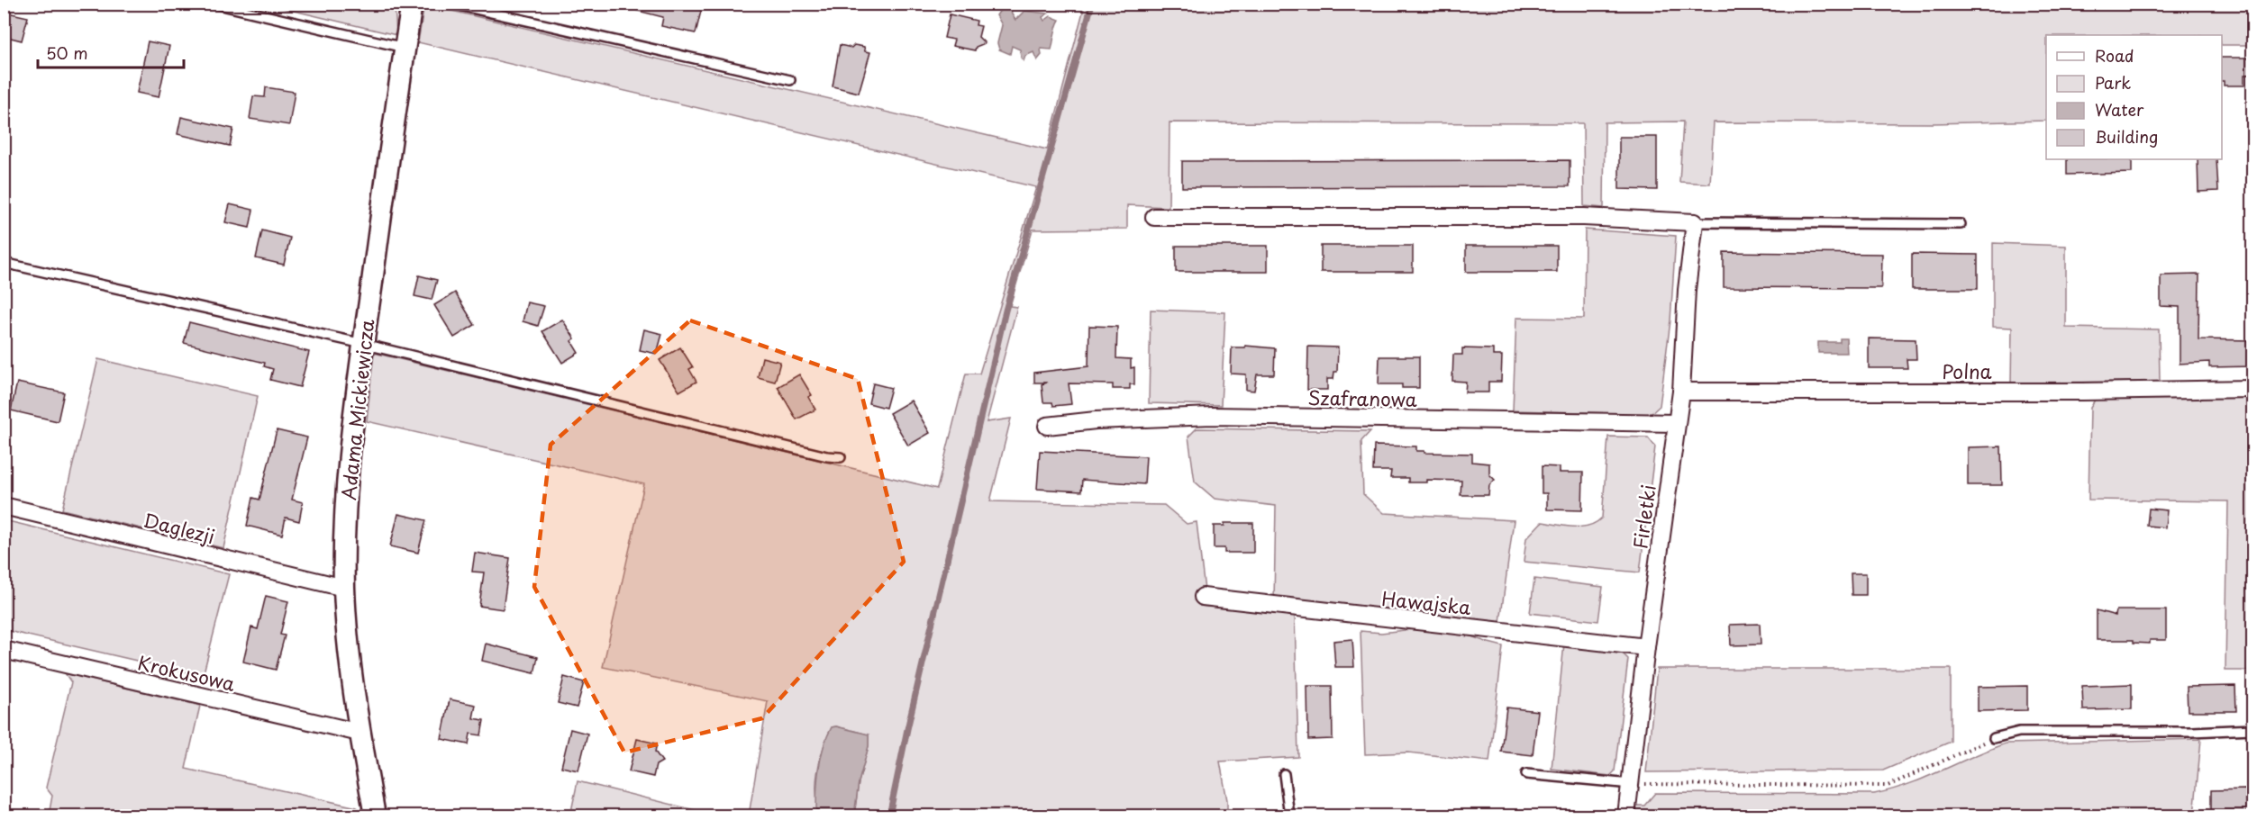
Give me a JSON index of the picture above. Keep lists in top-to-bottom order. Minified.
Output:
{"streets":{"street":["Polna","Szafranowa","Adama Mickiewicza","Firletki","Daglezji","Hawajska","Krokusowa"]},"crossings":[["Polna","Firletki"],["Szafranowa","Firletki"],["Adama Mickiewicza","Daglezji"],["Adama Mickiewicza","Krokusowa"],["Firletki","Hawajska"]],"legend":["Road","Park","Water","Building"],"scale_bar":"50 m"}
